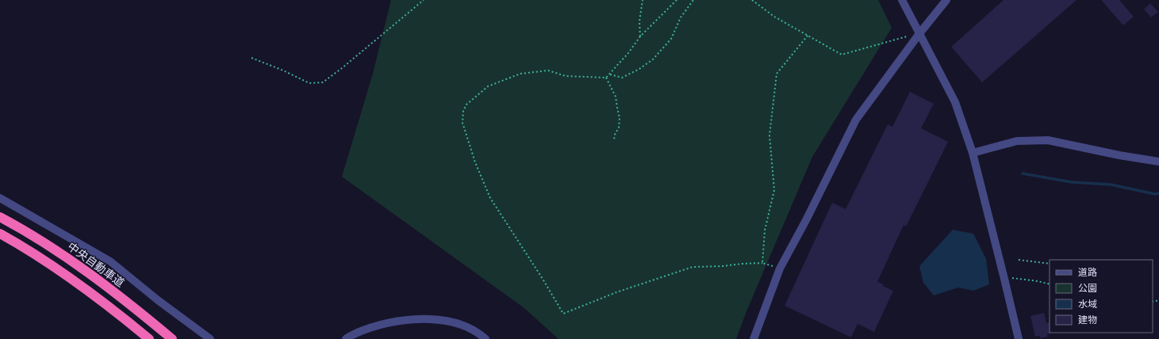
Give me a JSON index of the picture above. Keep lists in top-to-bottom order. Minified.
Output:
{"streets":{"highway":["中央自動車道"]},"legend":["道路","公園","水域","建物"]}
